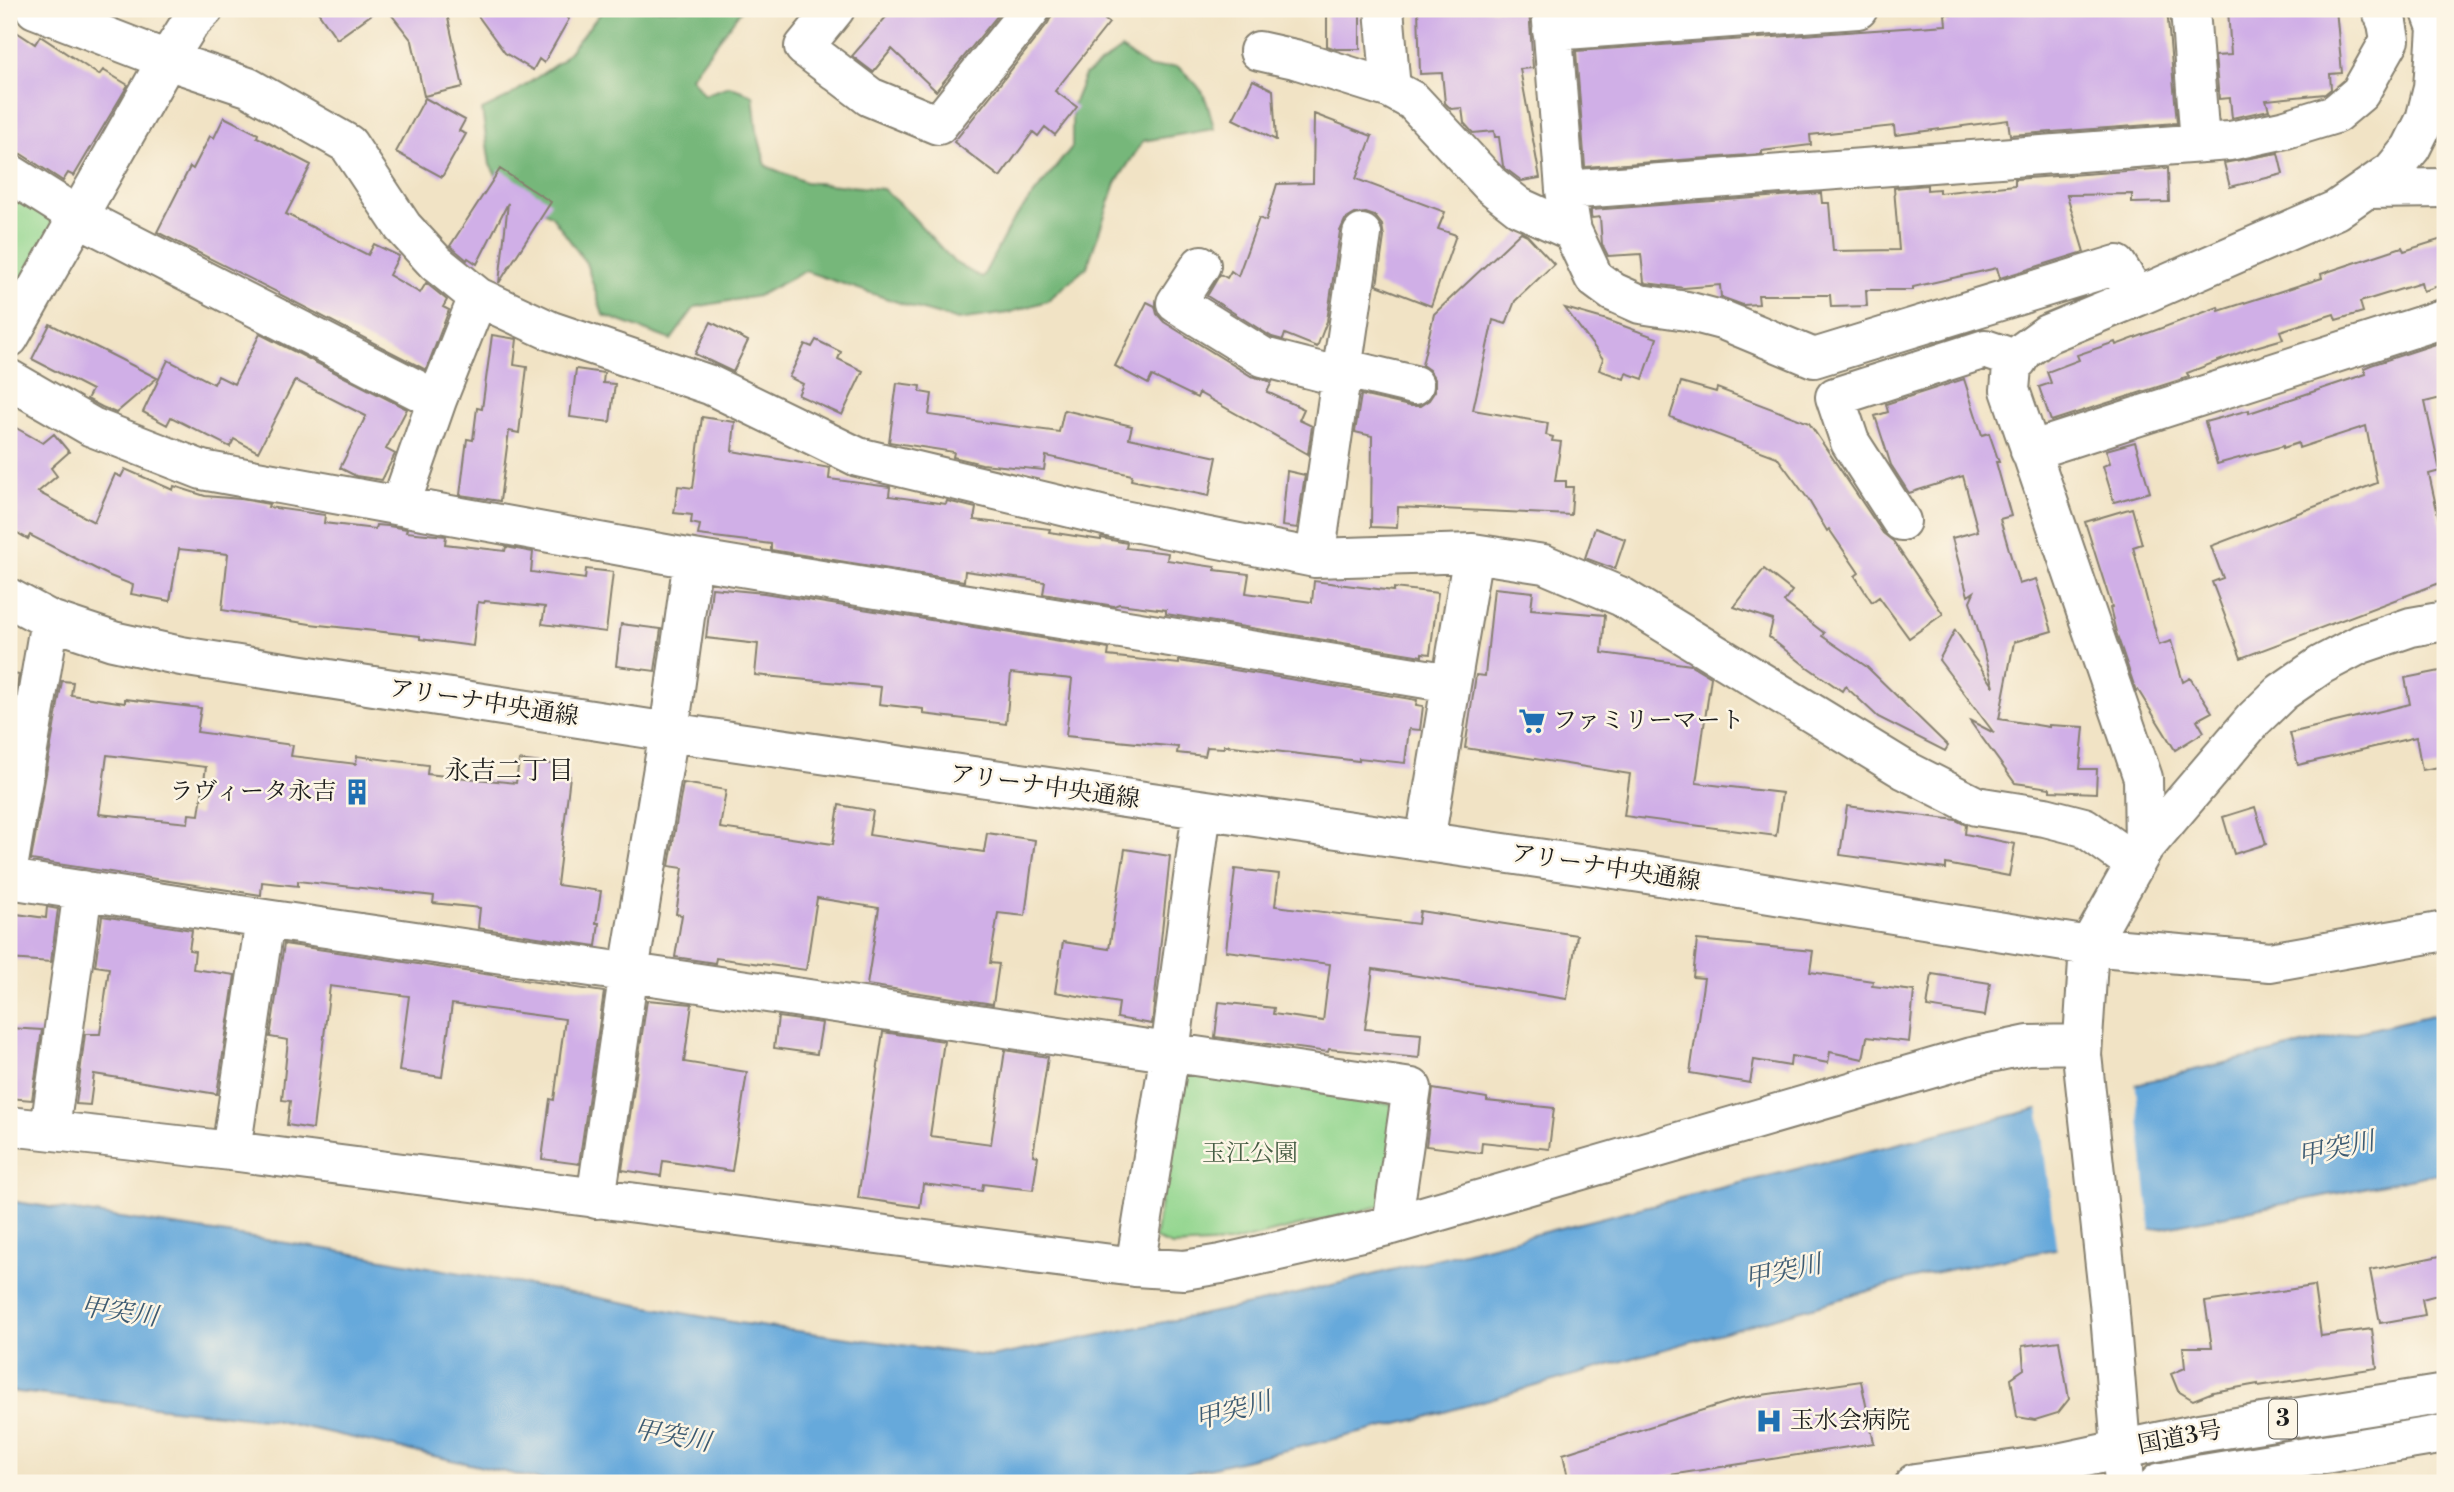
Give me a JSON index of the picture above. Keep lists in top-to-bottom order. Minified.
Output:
{"streets":{"main road":["アリーナ中央通線","3","国道3号"]},"districts":["永吉二丁目"],"water":["甲突川"],"parks":["玉江公園"],"places":{"supermarket":["ファミリーマート"],"building":["ラヴィータ永吉"],"hospital":["玉水会病院"]}}
